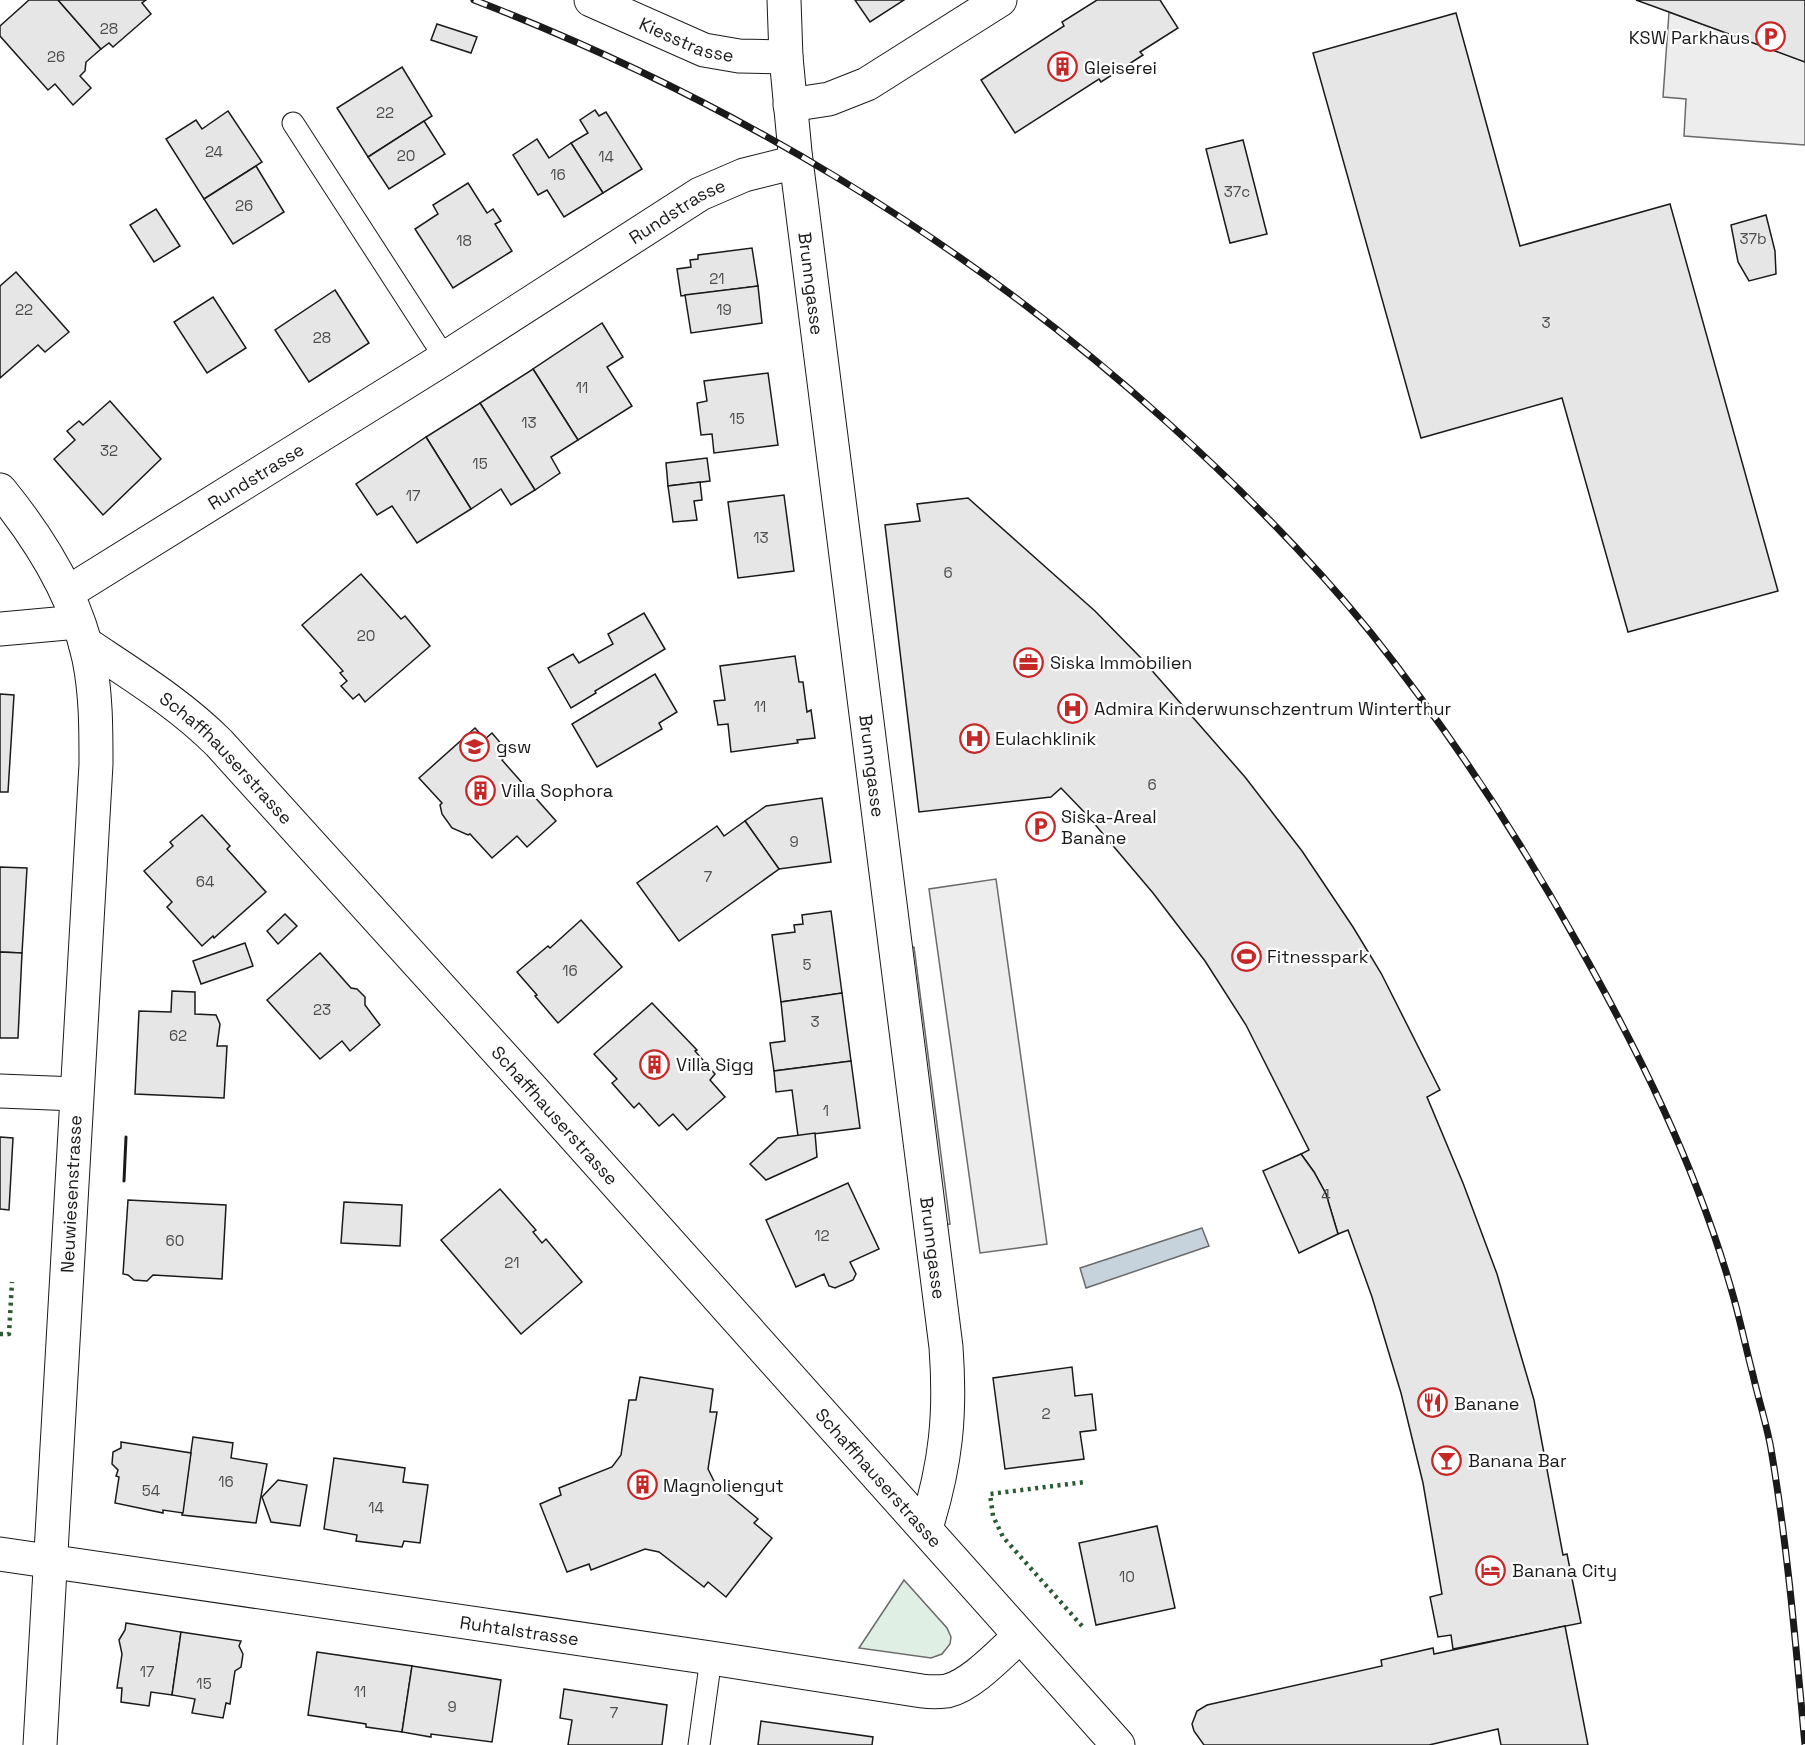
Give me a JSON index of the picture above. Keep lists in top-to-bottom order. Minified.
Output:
{"streets":{"street":["Kiesstrasse","Rundstrasse","Brunngasse","Schaffhauserstrasse","Neuwiesenstrasse","Ruhtalstrasse"]},"crossings":[["Kiesstrasse","Brunngasse"],["Rundstrasse","Brunngasse"],["Rundstrasse","Schaffhauserstrasse"],["Rundstrasse","Neuwiesenstrasse"],["Brunngasse","Schaffhauserstrasse"],["Schaffhauserstrasse","Neuwiesenstrasse"],["Schaffhauserstrasse","Ruhtalstrasse"],["Neuwiesenstrasse","Ruhtalstrasse"]],"places":{"parking":["KSW Parkhaus","Siska-Areal Banane"],"building":["Gleiserei","Villa Sophora","Villa Sigg","Magnoliengut"],"office":["Siska Immobilien"],"hospital":["Admira Kinderwunschzentrum Winterthur","Eulachklinik"],"school or university":["gsw"],"sports":["Fitnesspark"],"restaurant":["Banane"],"bar":["Banana Bar"],"hotel":["Banana City"]},"house_numbers":["28","26","22","24","20","14","16","37c","26","37b","18","21","22","19","3","28","11","15","13","32","15","17","13","6","20","11","6","9","7","64","5","16","23","3","62","1","4","12","60","21","2","16","54","14","10","17","15","11","9","7"]}
